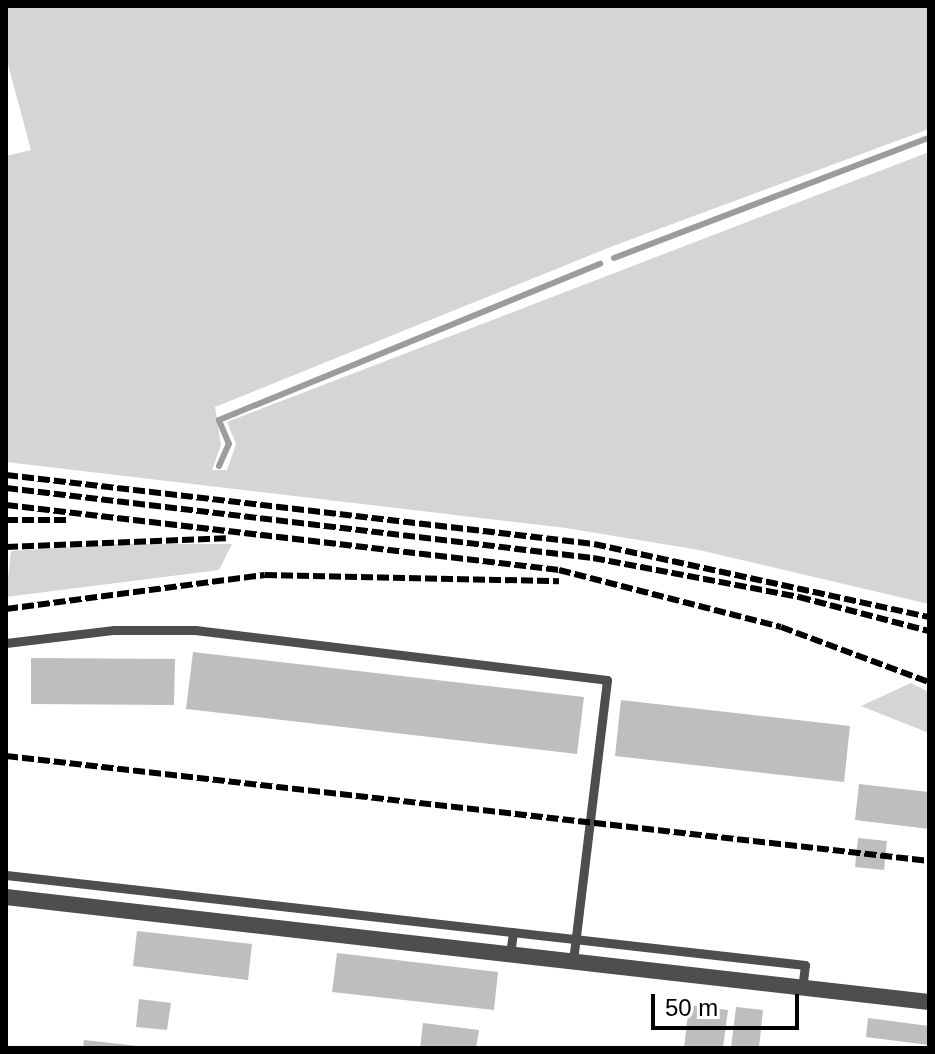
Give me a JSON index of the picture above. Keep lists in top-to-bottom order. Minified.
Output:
{"scale_bar":"50 m"}
